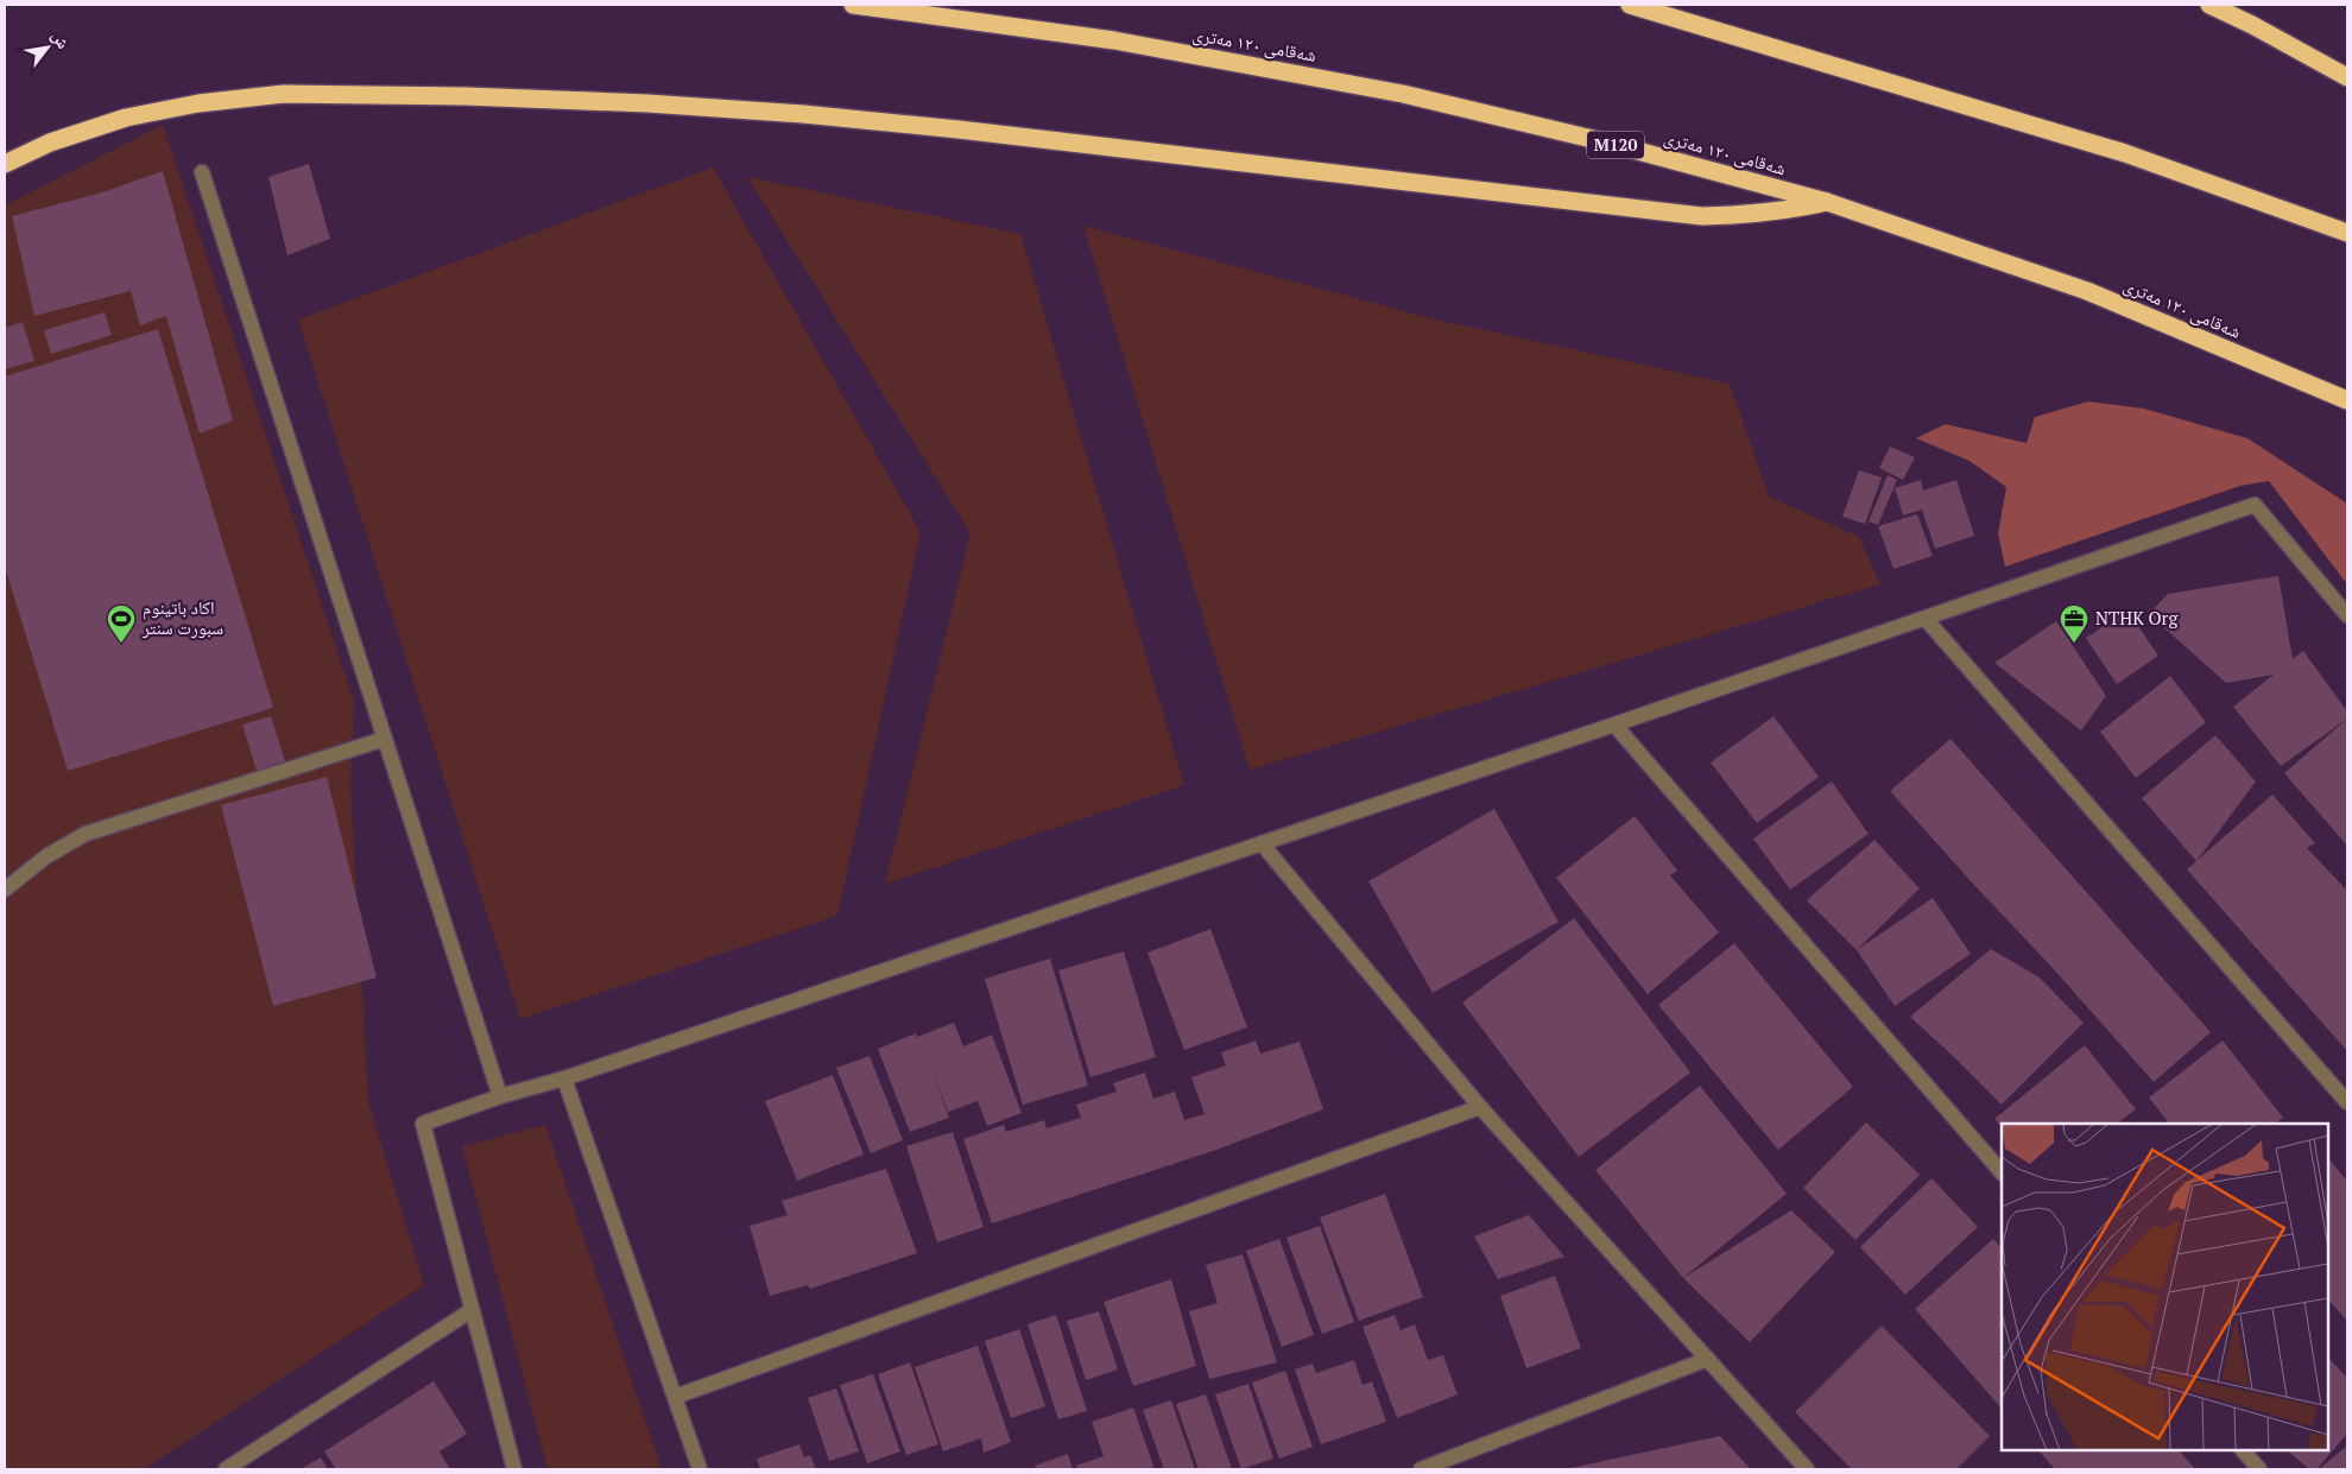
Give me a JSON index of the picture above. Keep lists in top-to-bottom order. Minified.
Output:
{"streets":{"highway":["شەقامی ١٢٠ مەتری","M120"]},"places":{"sports":["اكاد باتينوم سبورت سنتر"],"office":["NTHK Org"]},"north":"top right"}
